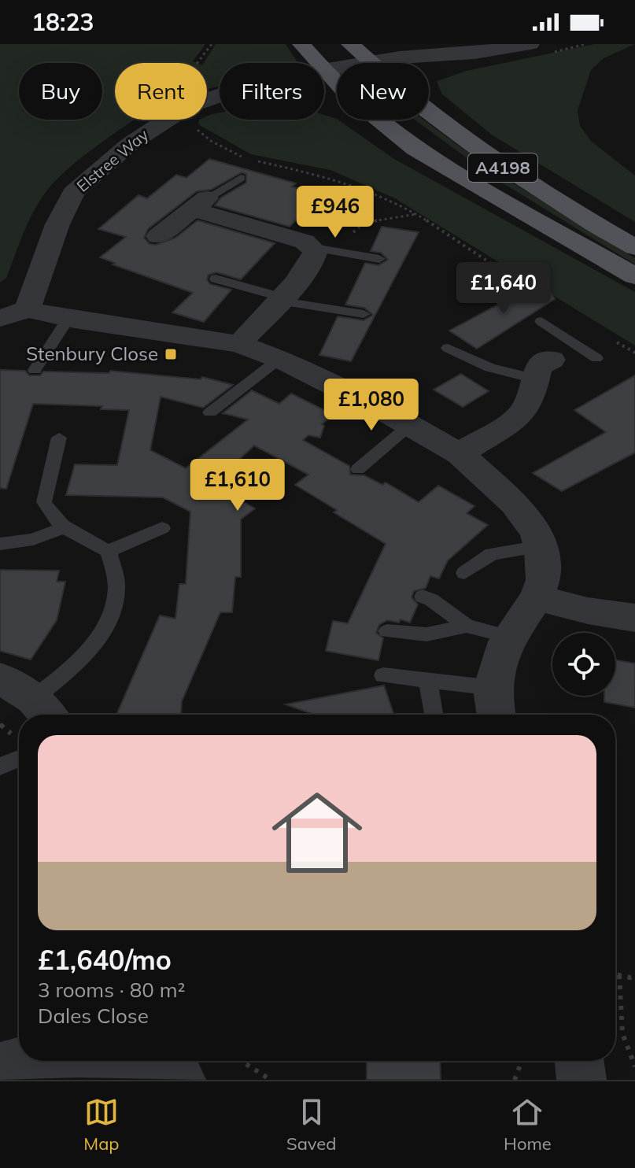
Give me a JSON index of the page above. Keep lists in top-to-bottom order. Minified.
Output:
{"streets":{"main road":["A4198"],"street":["Elstree Way"]},"places":{"transit":["Stenbury Close"]},"page":{"status":"18:23","chip":["Buy","Rent","Filters","New"],"price":["£946","£1,640","£1,080","£1,610"],"list":[{"name":"£1,640/mo","note":"3 rooms · 80 m² · Dales Close"}],"tabs":["Map","Saved","Home"]}}
